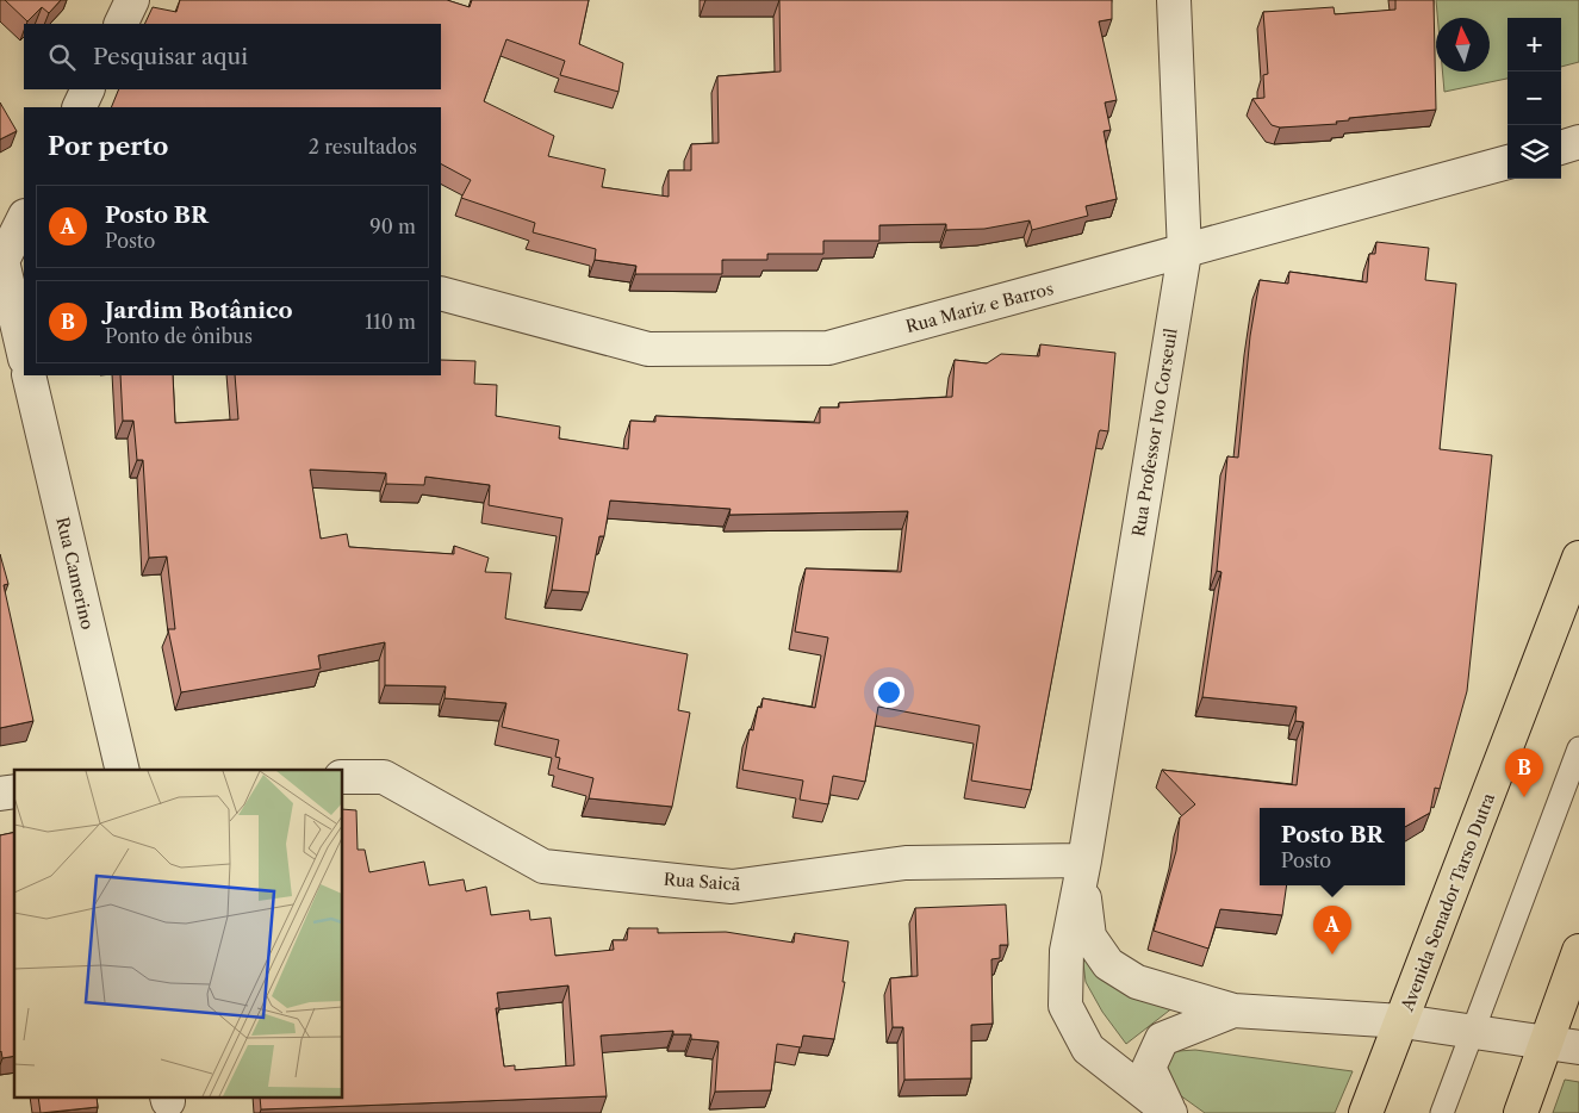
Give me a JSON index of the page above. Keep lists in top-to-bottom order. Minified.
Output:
{"streets":{"main road":["Avenida Senador Tarso Dutra"],"street":["Rua Mariz e Barros","Rua Professor Ivo Corseuil","Rua Camerino","Rua Saicã"]},"crossings":[["Rua Mariz e Barros","Rua Professor Ivo Corseuil"],["Rua Professor Ivo Corseuil","Rua Saicã"],["Rua Professor Ivo Corseuil","Avenida Senador Tarso Dutra"]],"north":"top","page":{"map_buttons":["+","−"],"search":"Pesquisar aqui","heading":["Por perto","2 resultados"],"list":[{"mark":"A","name":"Posto BR","note":"Posto","value":"90 m"},{"mark":"B","name":"Jardim Botânico","note":"Ponto de ônibus","value":"110 m"}],"pins":["B","A"],"popup":["Posto BR","Posto"]}}
